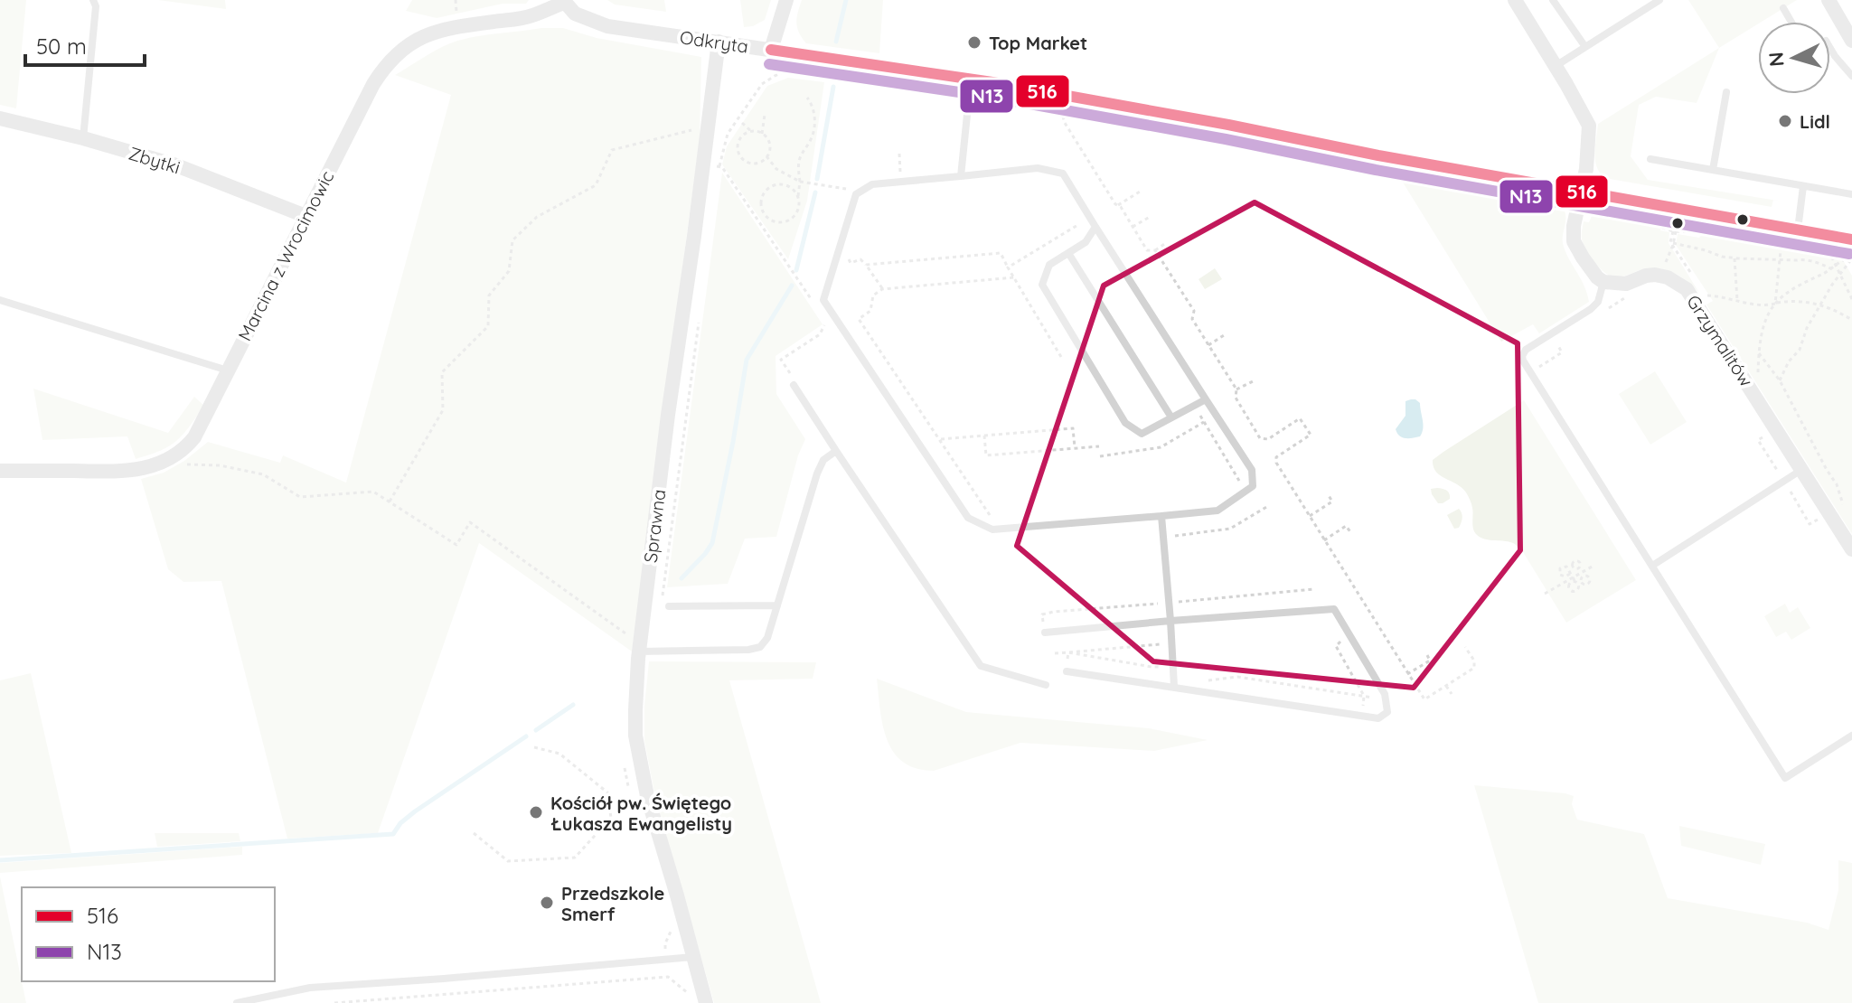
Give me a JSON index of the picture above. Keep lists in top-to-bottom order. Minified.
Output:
{"streets":{"street":["Odkryta","Zbytki","Marcina z Wrocimowic","Grzymalitów","Sprawna"]},"crossings":[["Odkryta","Marcina z Wrocimowic"],["Odkryta","Sprawna"],["Zbytki","Marcina z Wrocimowic"]],"places":["Top Market","Lidl","Kościół pw. Świętego Łukasza Ewangelisty","Przedszkole Smerf"],"lines":["transit line 516","transit line N13"],"legend":["516","N13"],"scale_bar":"50 m","north":"left"}
